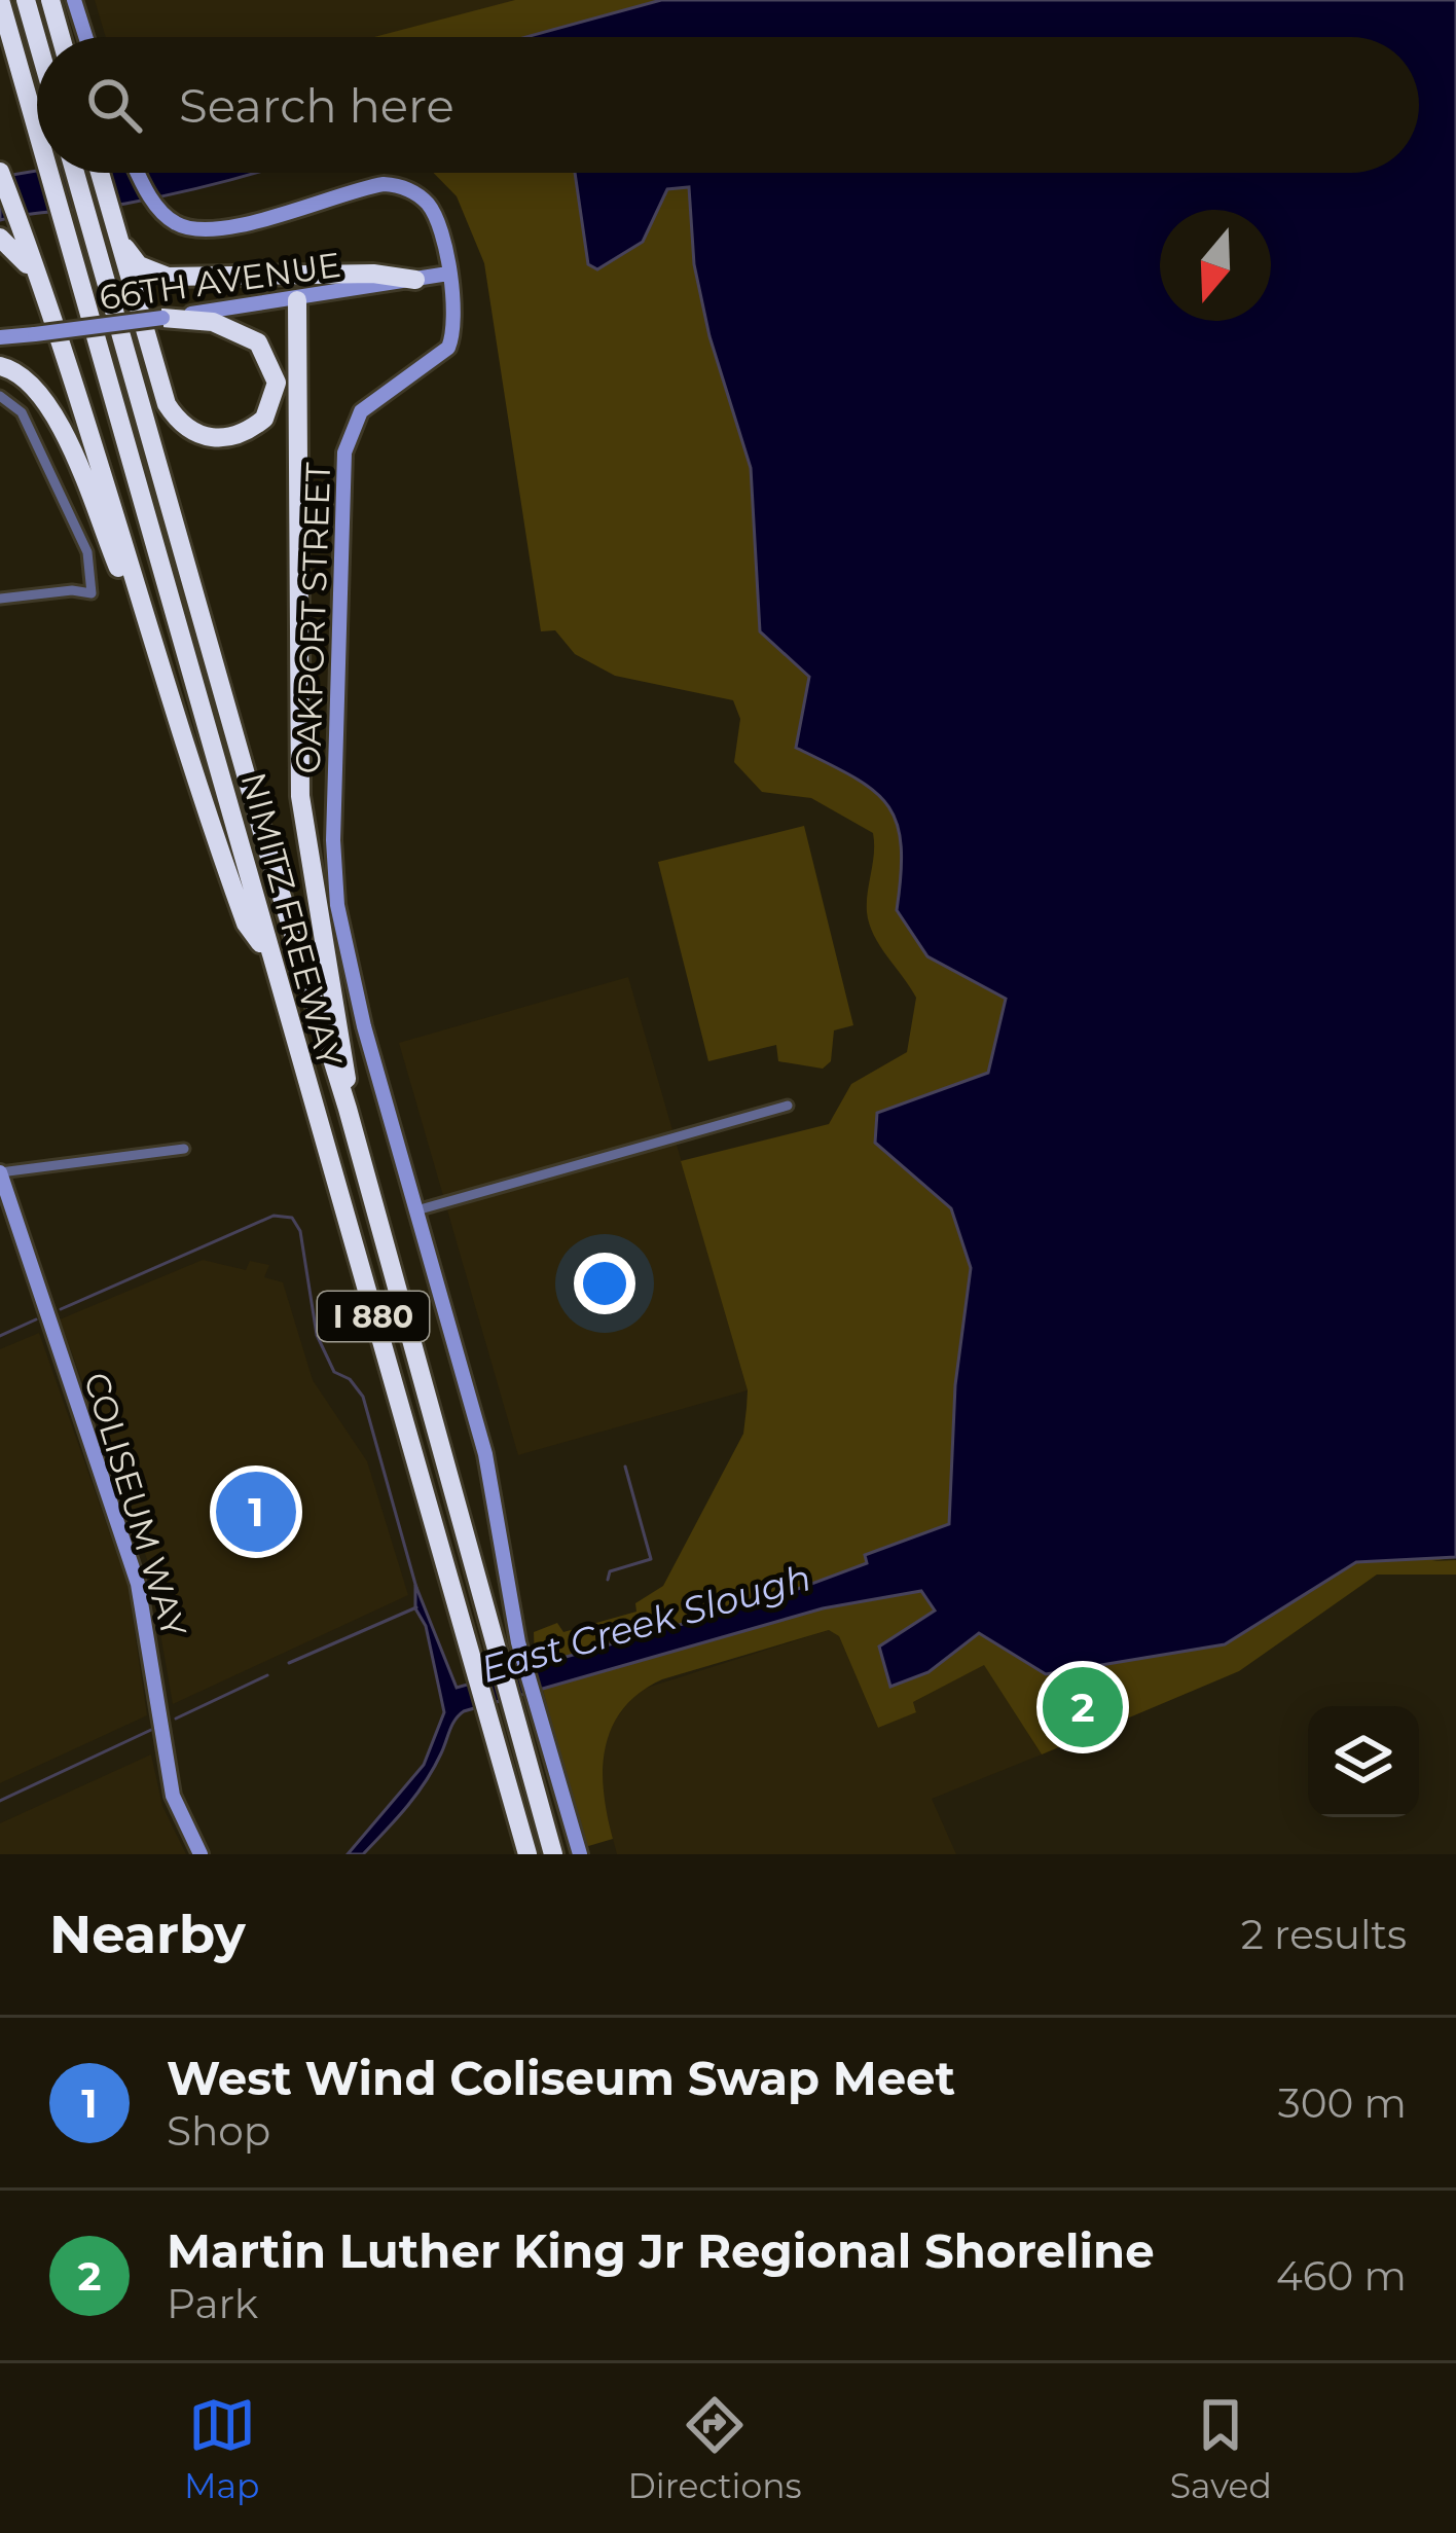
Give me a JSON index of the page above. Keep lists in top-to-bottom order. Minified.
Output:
{"streets":{"highway":["NIMITZ FREEWAY","I 880"],"main road":["66TH AVENUE","OAKPORT STREET","COLISEUM WAY"]},"crossings":[["66TH AVENUE","OAKPORT STREET"]],"water":["East Creek Slough"],"north":"bottom","page":{"search":"Search here","pins":["1","2"],"heading":["Nearby","2 results"],"list":[{"mark":"1","name":"West Wind Coliseum Swap Meet","note":"Shop","value":"300 m"},{"mark":"2","name":"Martin Luther King Jr Regional Shoreline","note":"Park","value":"460 m"}],"nav":["Map","Directions","Saved"]}}
